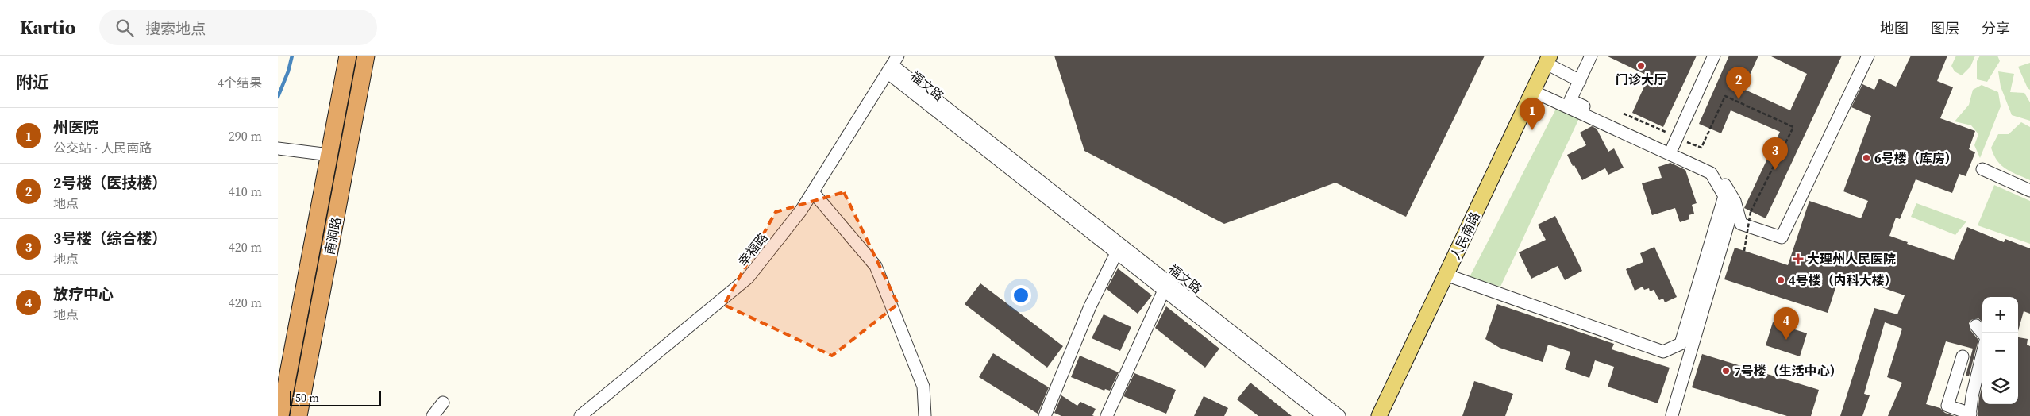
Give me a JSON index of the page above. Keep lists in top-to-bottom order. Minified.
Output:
{"streets":{"highway":["南涧路"],"main road":["人民南路"],"street":["福文路","幸福路"]},"crossings":[["福文路","幸福路"]],"places":{"other":["门诊大厅","6号楼（库房）","4号楼（内科大楼）","7号楼（生活中心）"],"health":["大理州人民医院"]},"scale_bar":"50 m","page":{"header":"Kartio","search":"搜索地点","nav":["地图","图层","分享"],"heading":["附近","4个结果"],"pins":["2","1","3","4"],"list":[{"mark":"1","name":"州医院","note":"公交站 · 人民南路","value":"290 m"},{"mark":"2","name":"2号楼（医技楼）","note":"地点","value":"410 m"},{"mark":"3","name":"3号楼（综合楼）","note":"地点","value":"420 m"},{"mark":"4","name":"放疗中心","note":"地点","value":"420 m"}],"map_buttons":["+","−"],"scale":"50 m"}}
